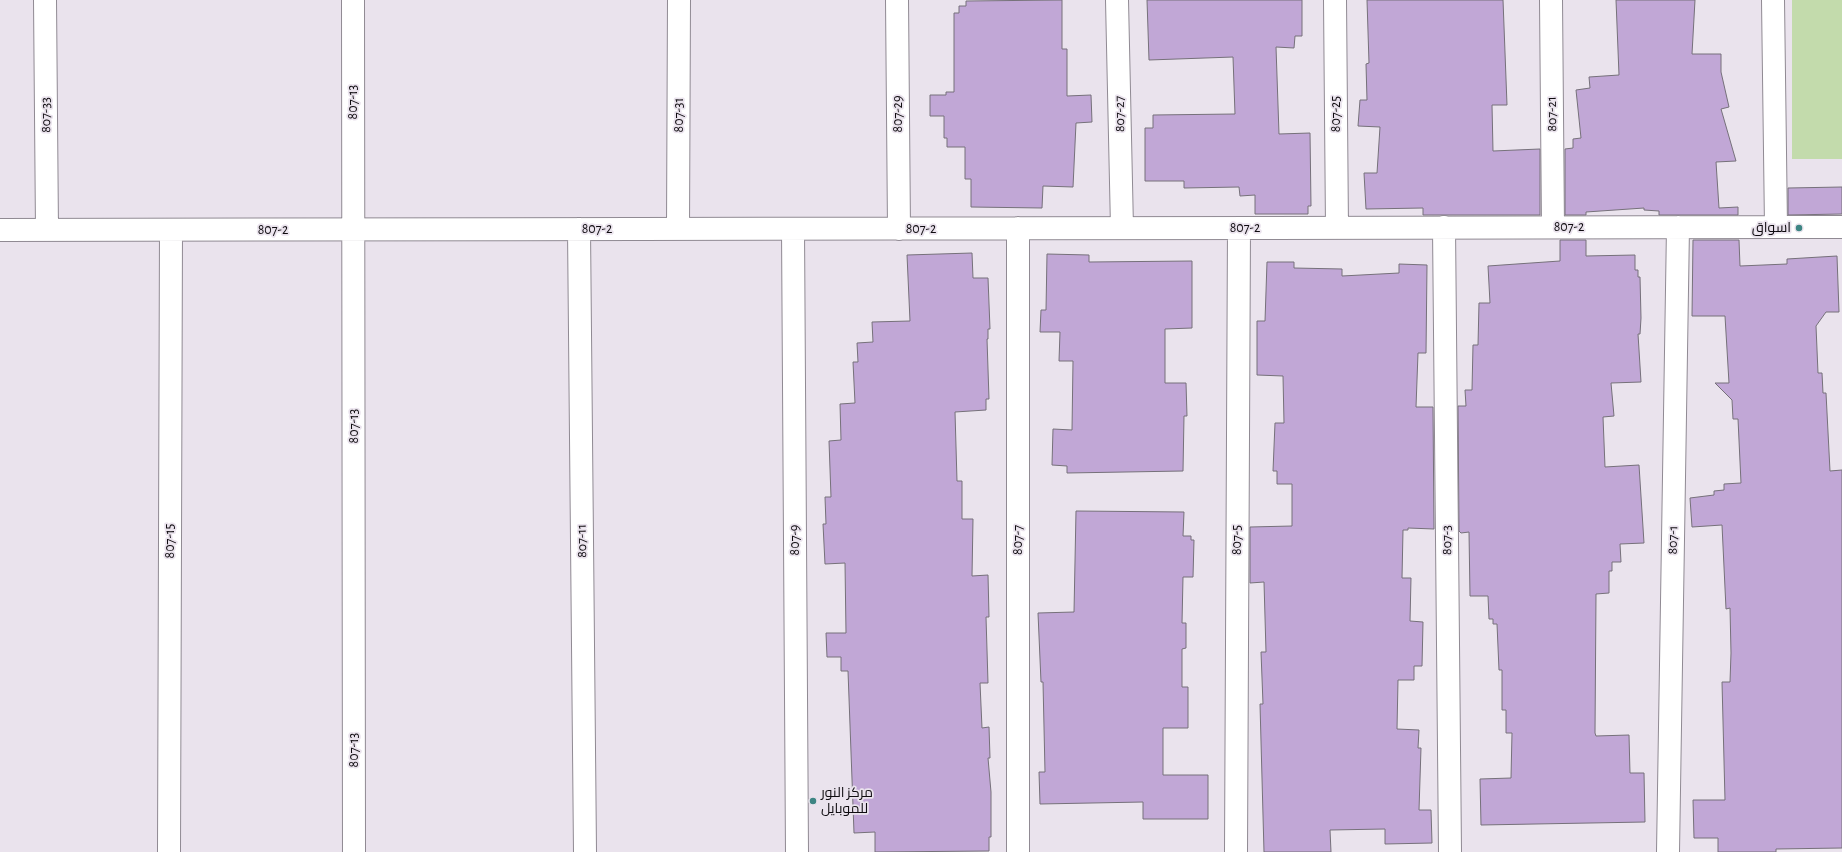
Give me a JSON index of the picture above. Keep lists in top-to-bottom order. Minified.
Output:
{"streets":{"street":["807-13","807-29","807-27","807-25","807-21","807-33","807-31","807-2","807-9","807-7","807-5","807-3","807-1","807-15","807-11"]},"crossings":[["807-13","807-2"],["807-29","807-2"],["807-27","807-2"],["807-25","807-2"],["807-21","807-2"],["807-33","807-2"],["807-31","807-2"],["807-2","807-9"],["807-2","807-7"],["807-2","807-5"],["807-2","807-3"],["807-2","807-1"],["807-2","807-15"],["807-2","807-11"]],"places":["اسواق","مركز النور للموبايل"]}
